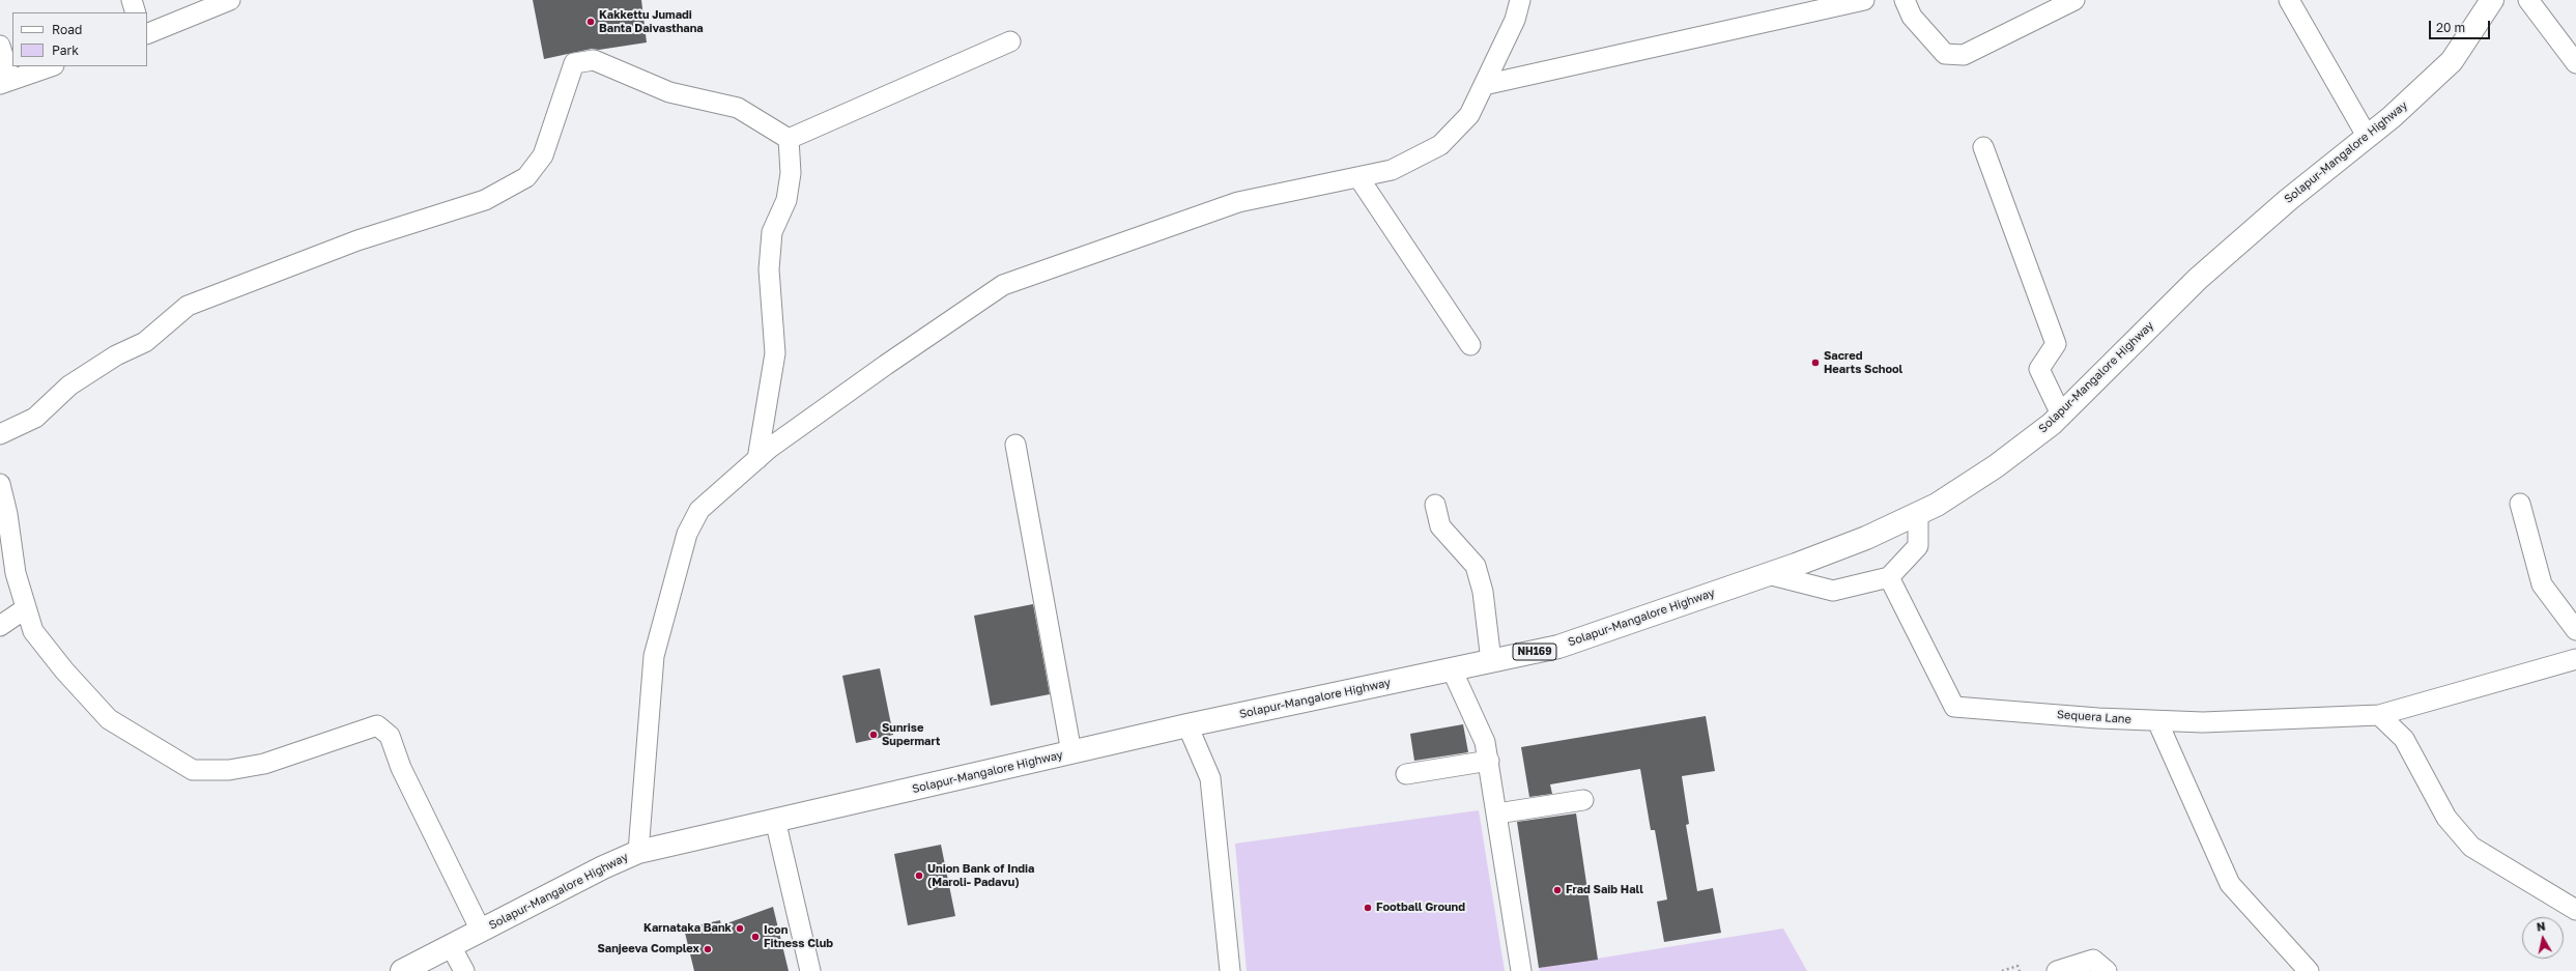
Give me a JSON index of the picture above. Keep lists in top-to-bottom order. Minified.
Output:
{"streets":{"highway":["Solapur-Mangalore Highway","NH169"],"street":["Sequera Lane"]},"places":["Kakkettu Jumadi Banta Daivasthana","Sacred Hearts School","Sunrise Supermart","Union Bank of India (Maroli- Padavu)","Frad Saib Hall","Football Ground","Karnataka Bank","Icon Fitness Club","Sanjeeva Complex"],"legend":["Road","Park"],"scale_bar":"20 m","north":"top"}
